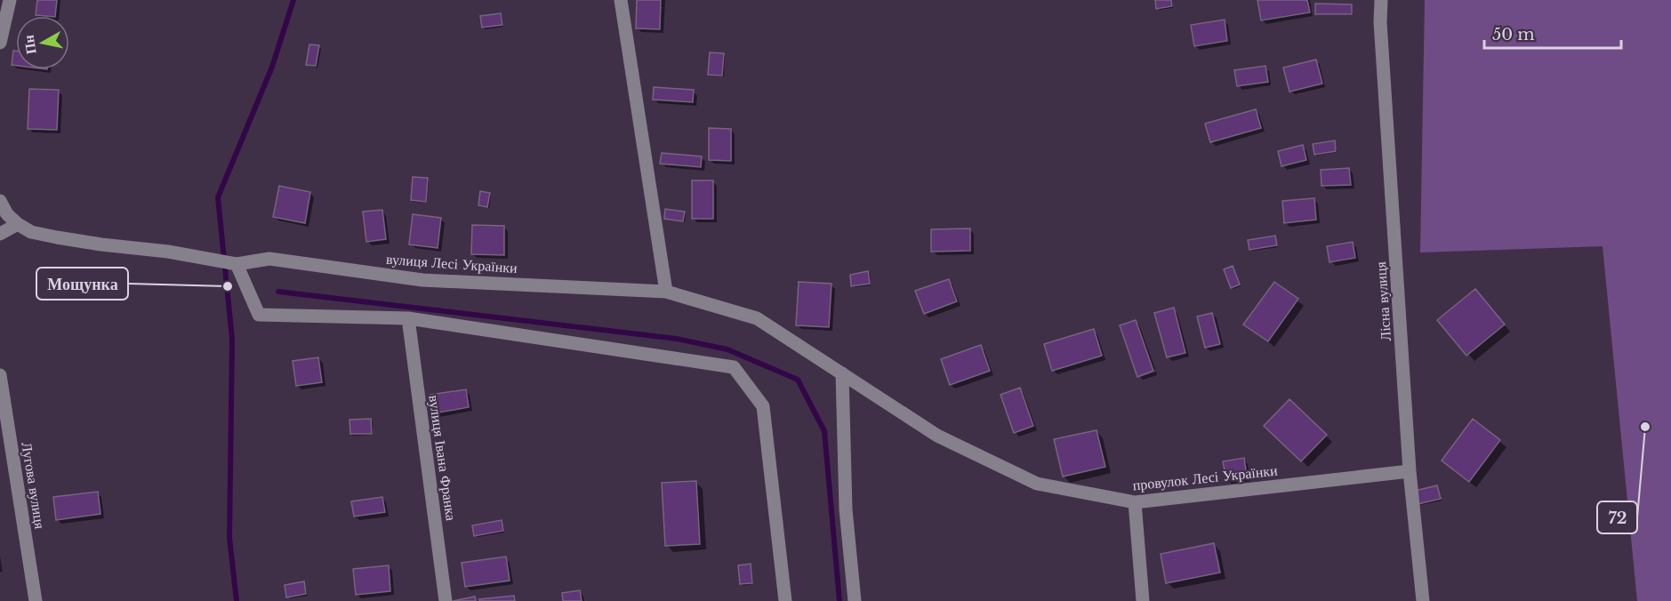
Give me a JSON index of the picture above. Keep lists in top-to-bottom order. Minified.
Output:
{"streets":{"street":["вулиця Лесі Українки","Лісна вулиця","вулиця Івана Франка","провулок Лесі Українки","Лугова вулиця"]},"crossings":[["вулиця Лесі Українки","провулок Лесі Українки"],["Лісна вулиця","провулок Лесі Українки"]],"places":["Мощунка","72"],"scale_bar":"50 m","north":"left"}
